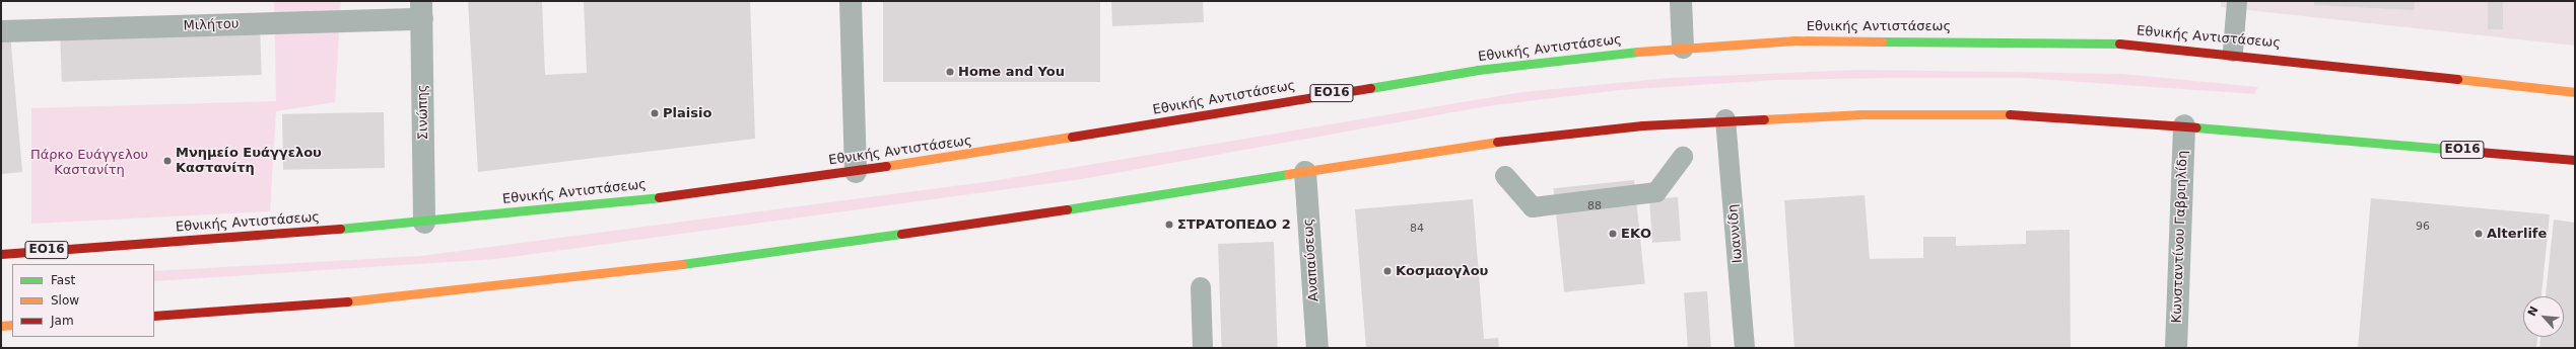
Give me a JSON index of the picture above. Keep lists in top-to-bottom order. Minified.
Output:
{"streets":{"main road":["Εθνικής Αντιστάσεως","ΕΟ16"],"street":["Μιλήτου","Σινώπης","Κωνσταντίνου Γαβριηλίδη","Αναπαύσεως"],"lane":["Ιωαννίδη"]},"crossings":[["Μιλήτου","Σινώπης"],["Εθνικής Αντιστάσεως","Σινώπης"],["ΕΟ16","Ιωαννίδη"],["ΕΟ16","Κωνσταντίνου Γαβριηλίδη"],["ΕΟ16","Αναπαύσεως"]],"parks":["Πάρκο Ευάγγελου Καστανίτη"],"places":["Home and You","Plaisio","Μνημείο Ευάγγελου Καστανίτη","ΣΤΡΑΤΟΠΕΔΟ 2","ΕΚΟ","Alterlife","Κοσμαογλου"],"house_numbers":["88","96","84"],"legend":["Fast","Slow","Jam"],"north":"top left"}
